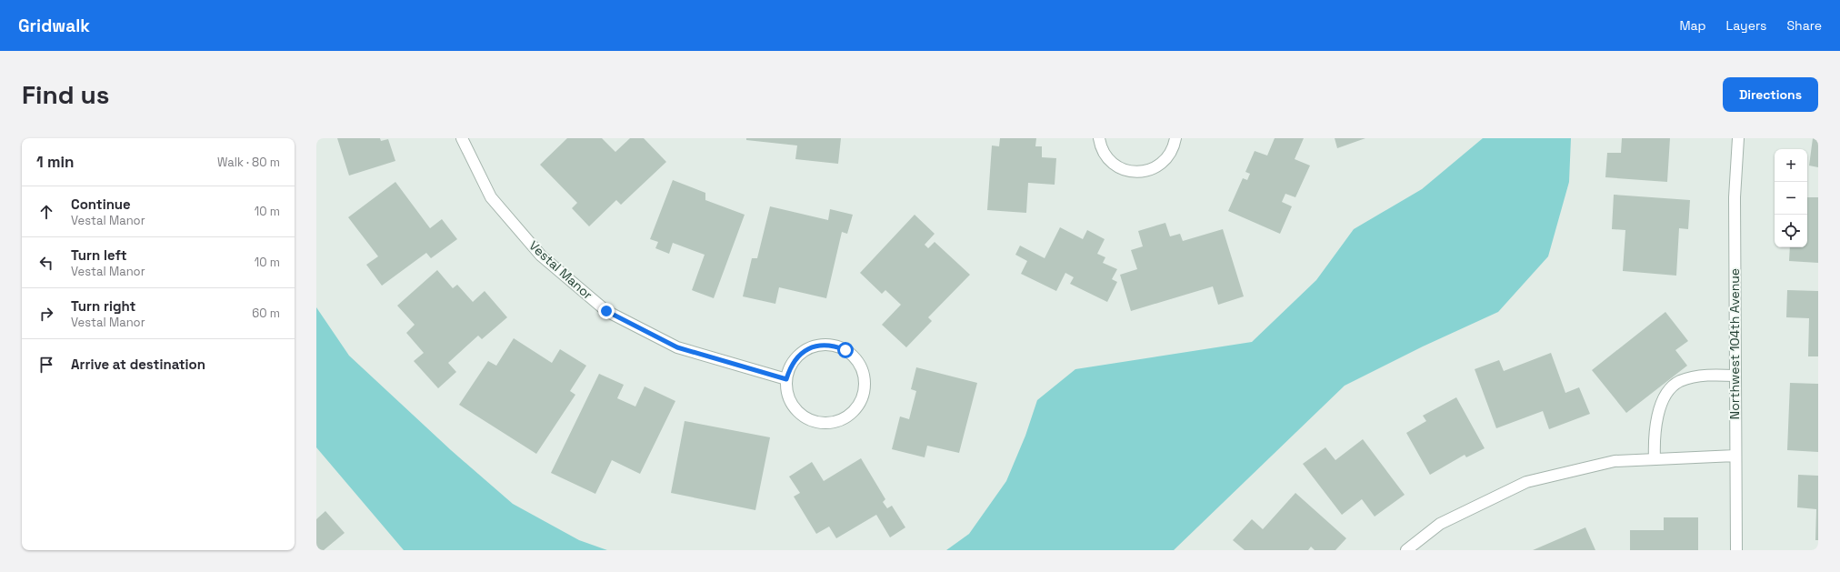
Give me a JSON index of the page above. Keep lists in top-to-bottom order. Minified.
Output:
{"streets":{"street":["Vestal Manor","Northwest 104th Avenue"]},"page":{"header":"Gridwalk","nav":["Map","Layers","Share"],"buttons":"Directions","title":"Find us","heading":["1 min","Walk · 80 m"],"map_buttons":["+","−"],"list":[["Continue","Vestal Manor","10 m"],["Turn left","Vestal Manor","10 m"],["Turn right","Vestal Manor","60 m"],"Arrive at destination"]}}
